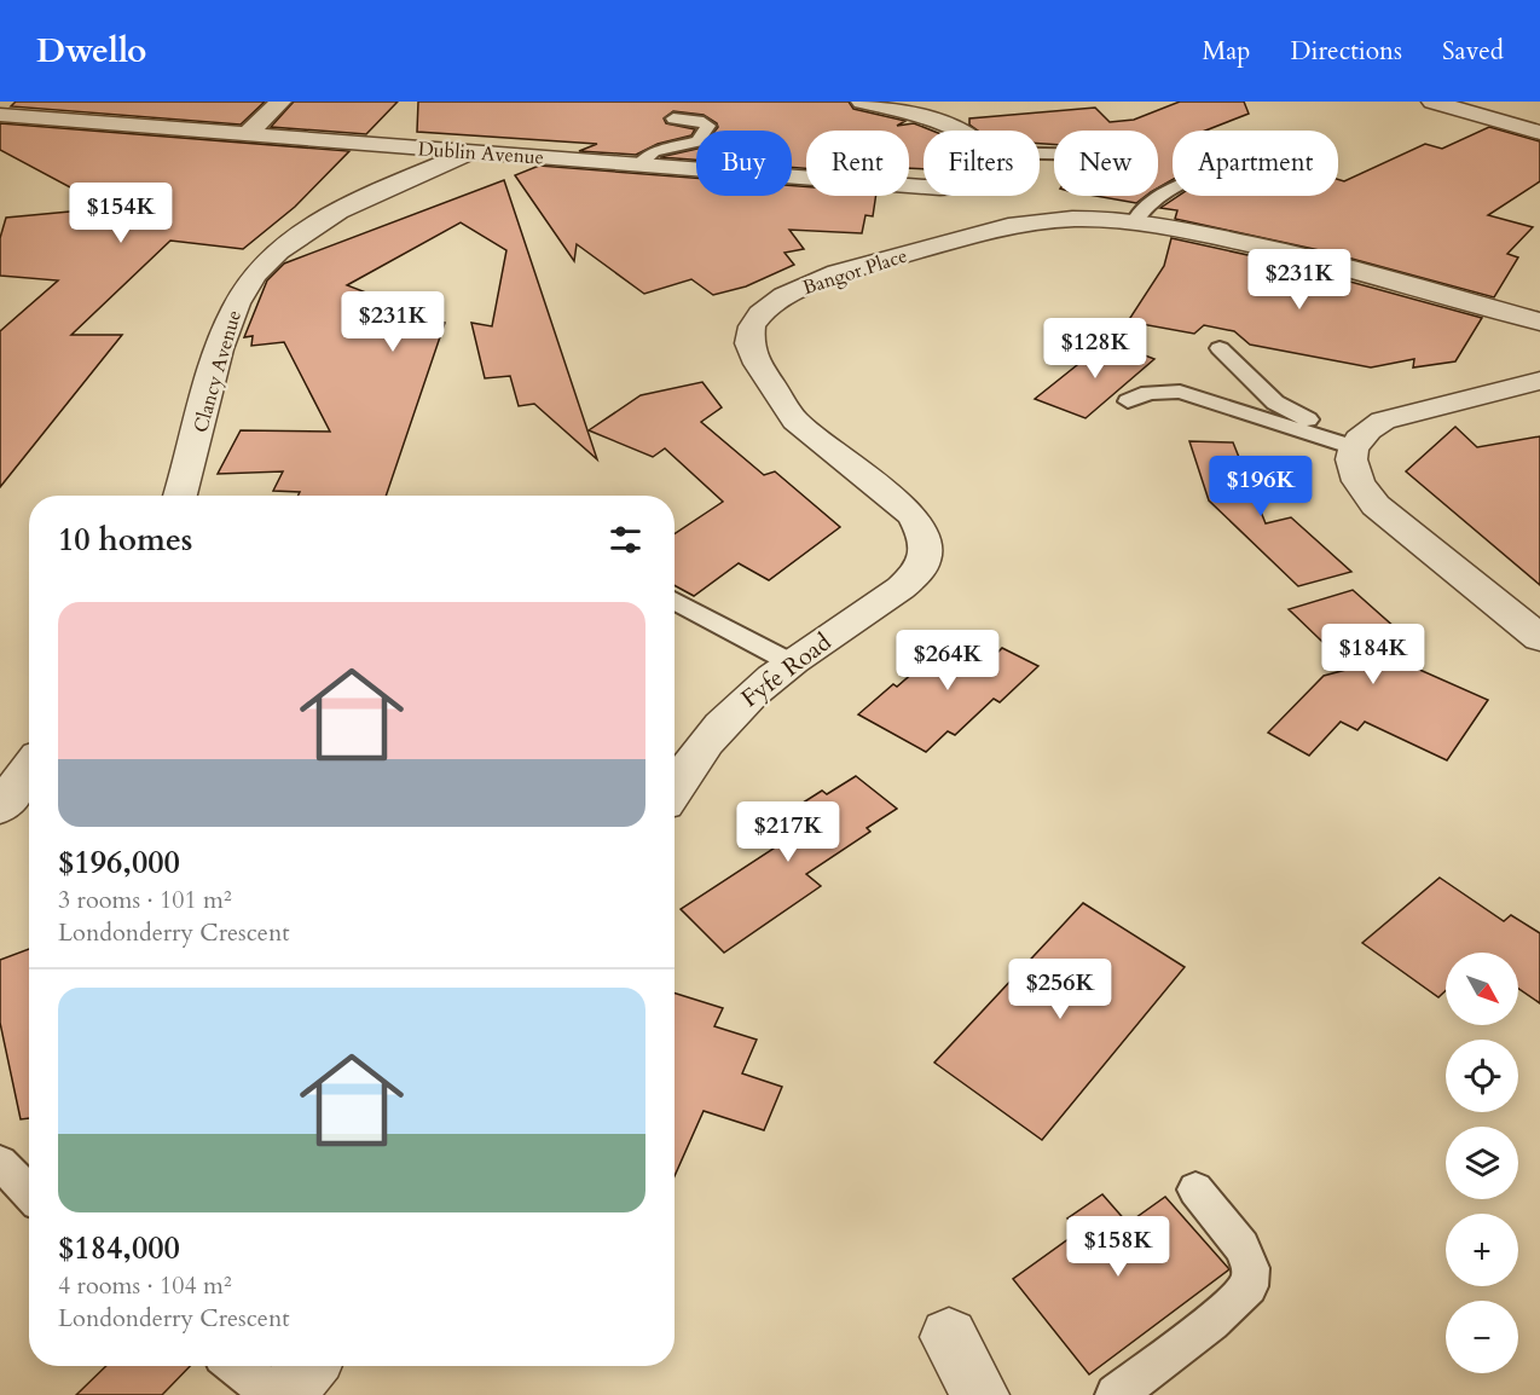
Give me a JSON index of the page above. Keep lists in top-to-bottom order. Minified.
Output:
{"streets":{"street":["Dublin Avenue","Bangor Place","Clancy Avenue","Fyfe Road"]},"crossings":[["Dublin Avenue","Clancy Avenue"],["Bangor Place","Fyfe Road"]],"north":"bottom right","page":{"header":"Dwello","nav":["Map","Directions","Saved"],"chip":["Buy","Rent","Filters","New","Apartment"],"price":["$154K","$231K","$231K","$128K","$196K","$184K","$264K","$217K","$256K","$158K"],"heading":"10 homes","list":[{"name":"$196,000","note":"3 rooms · 101 m² · Londonderry Crescent"},{"name":"$184,000","note":"4 rooms · 104 m² · Londonderry Crescent"}],"map_buttons":["+","−"]}}
